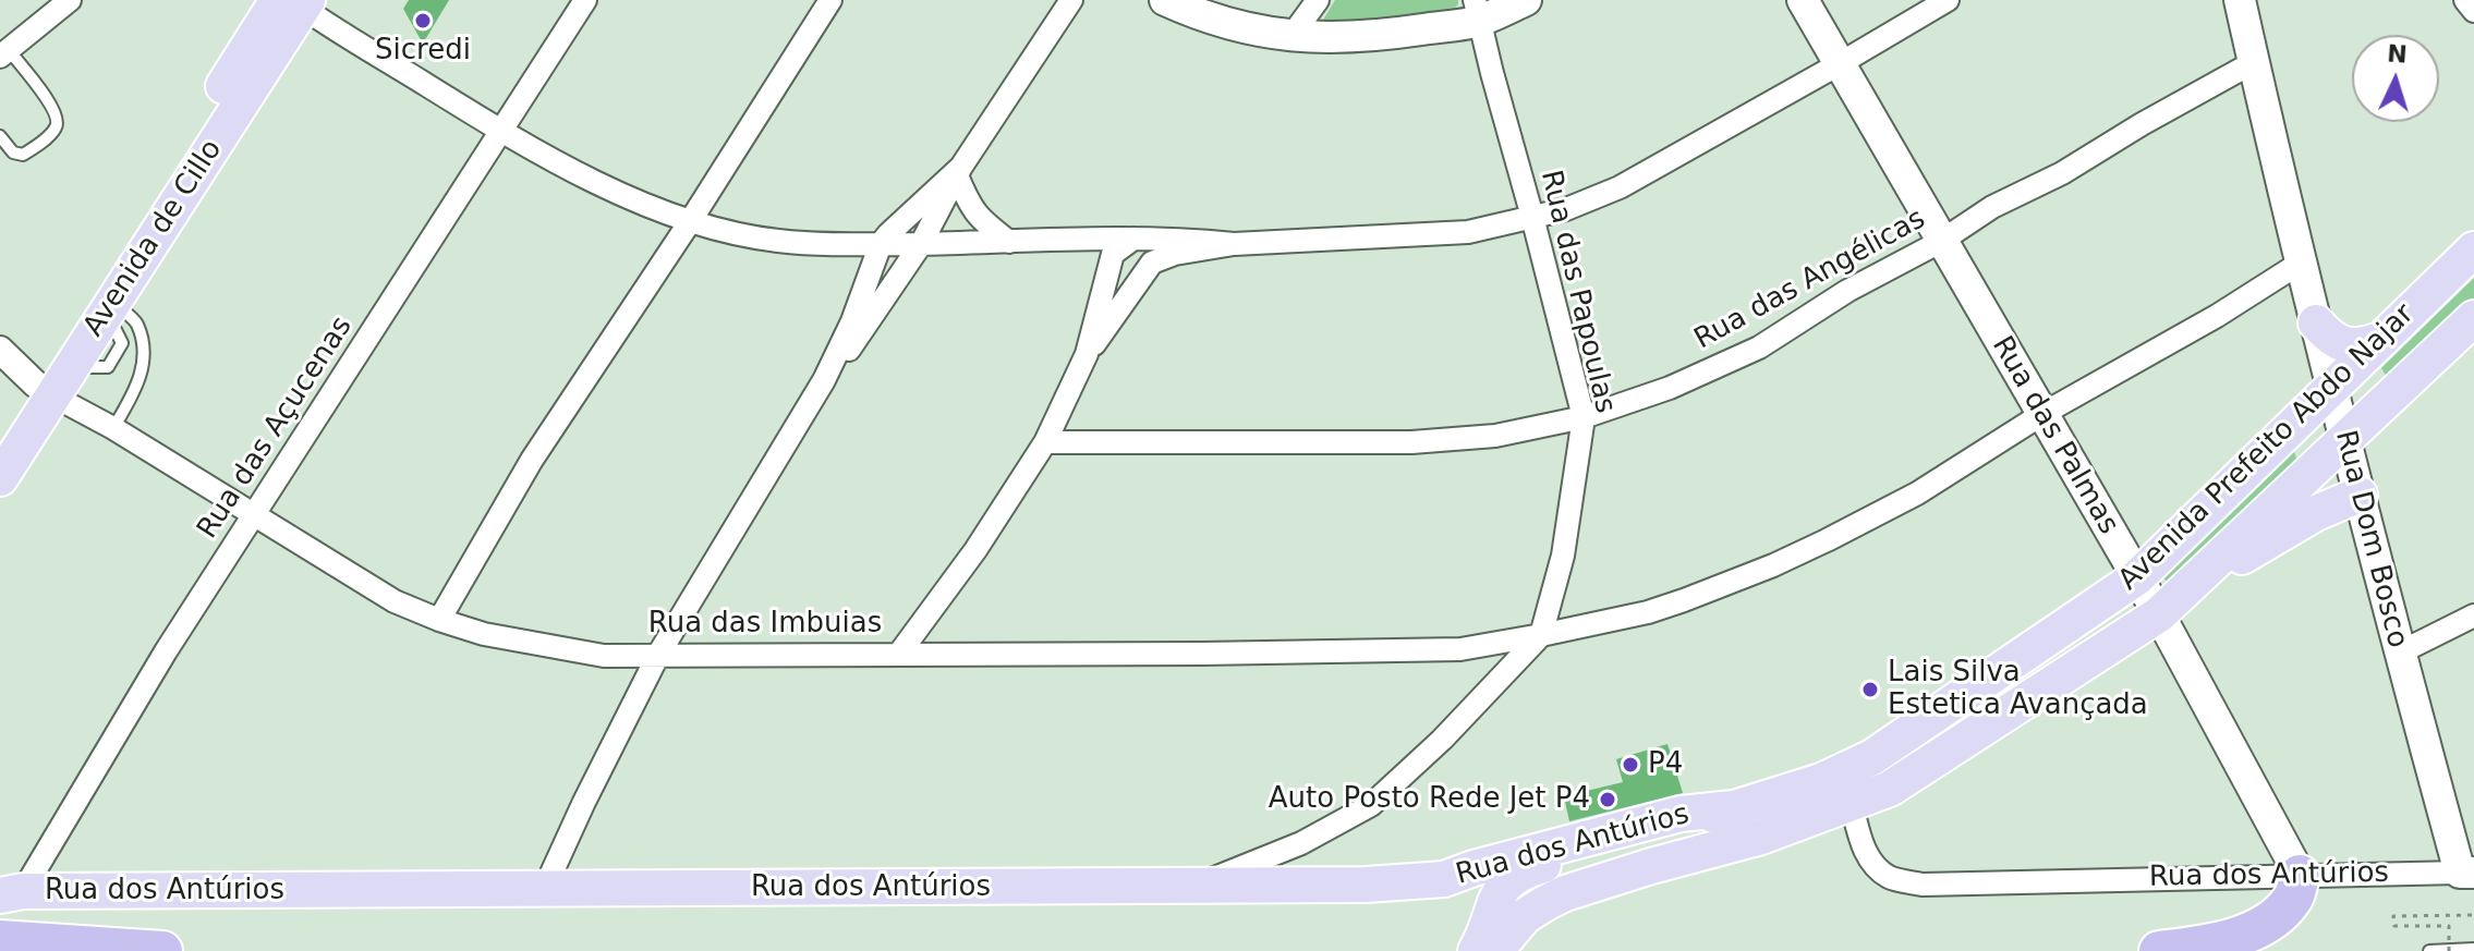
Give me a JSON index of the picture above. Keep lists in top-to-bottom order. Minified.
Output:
{"streets":{"main road":["Avenida de Cillo","Rua das Palmas","Avenida Prefeito Abdo Najar","Rua Dom Bosco","Rua dos Antúrios"],"street":["Rua das Angélicas","Rua das Papoulas","Rua das Açucenas","Rua das Imbuias"]},"crossings":[["Avenida de Cillo","Rua das Imbuias"],["Rua das Angélicas","Rua das Papoulas"],["Rua das Angélicas","Rua das Palmas"],["Rua das Angélicas","Rua Dom Bosco"],["Rua das Papoulas","Rua das Imbuias"],["Rua das Papoulas","Rua dos Antúrios"],["Rua das Açucenas","Rua das Imbuias"],["Rua das Açucenas","Rua dos Antúrios"],["Rua das Palmas","Avenida Prefeito Abdo Najar"],["Rua das Palmas","Rua das Imbuias"],["Rua das Palmas","Rua dos Antúrios"],["Avenida Prefeito Abdo Najar","Rua Dom Bosco"],["Avenida Prefeito Abdo Najar","Rua dos Antúrios"],["Rua Dom Bosco","Rua das Imbuias"],["Rua Dom Bosco","Rua dos Antúrios"]],"places":["Sicredi","Lais Silva Estetica Avançada","P4","Auto Posto Rede Jet P4"],"north":"top"}
